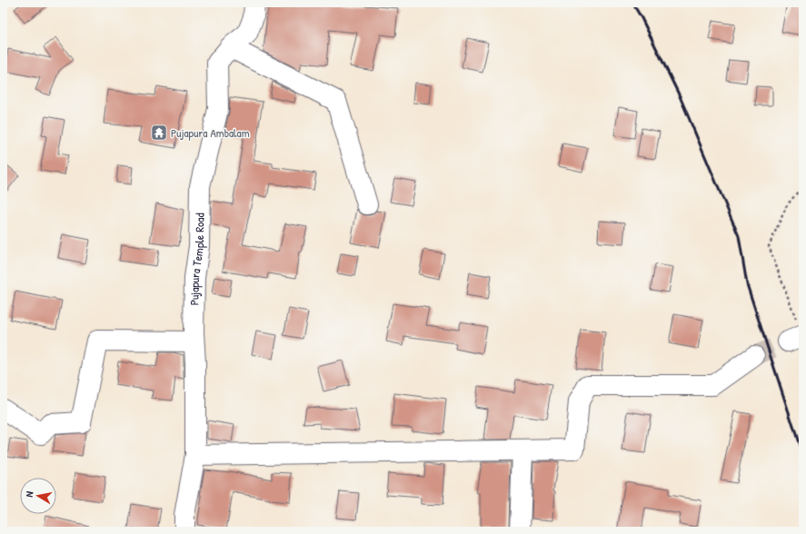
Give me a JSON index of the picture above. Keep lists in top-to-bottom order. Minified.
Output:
{"streets":{"street":["Pujapura Temple Road"]},"places":{"temple":["Pujapura Ambalam"]},"north":"left"}
